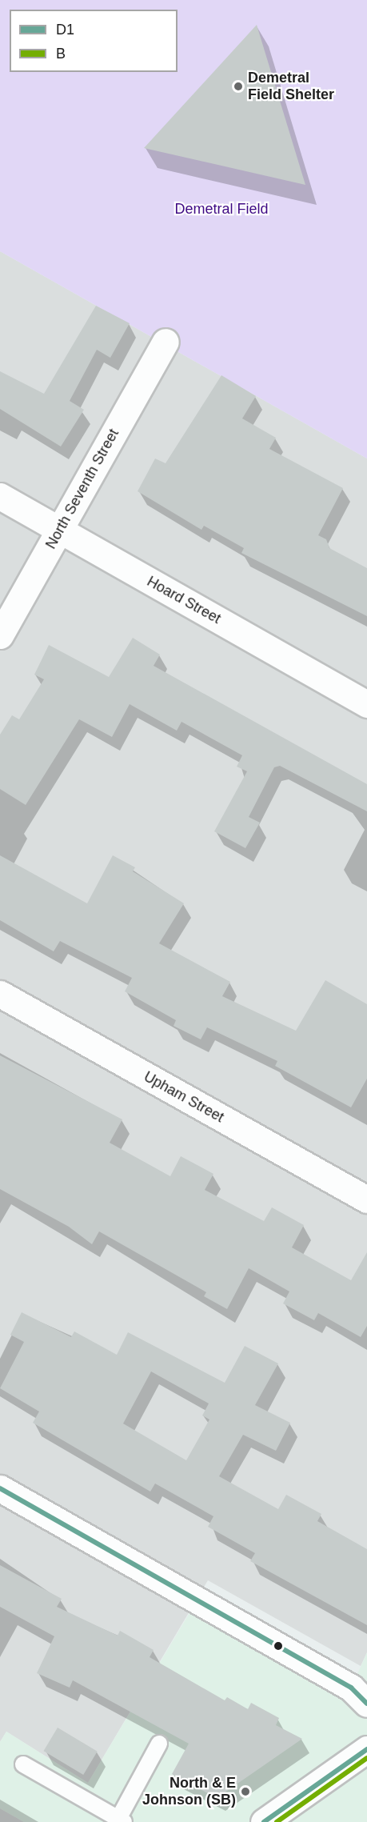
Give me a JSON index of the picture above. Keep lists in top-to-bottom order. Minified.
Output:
{"streets":{"street":["North Seventh Street","Hoard Street","Upham Street"]},"crossings":[["North Seventh Street","Hoard Street"]],"parks":["Demetral Field"],"places":["Demetral Field Shelter","North & E Johnson (SB)"],"lines":["transit line D1","transit line B"],"legend":["D1","B"]}
